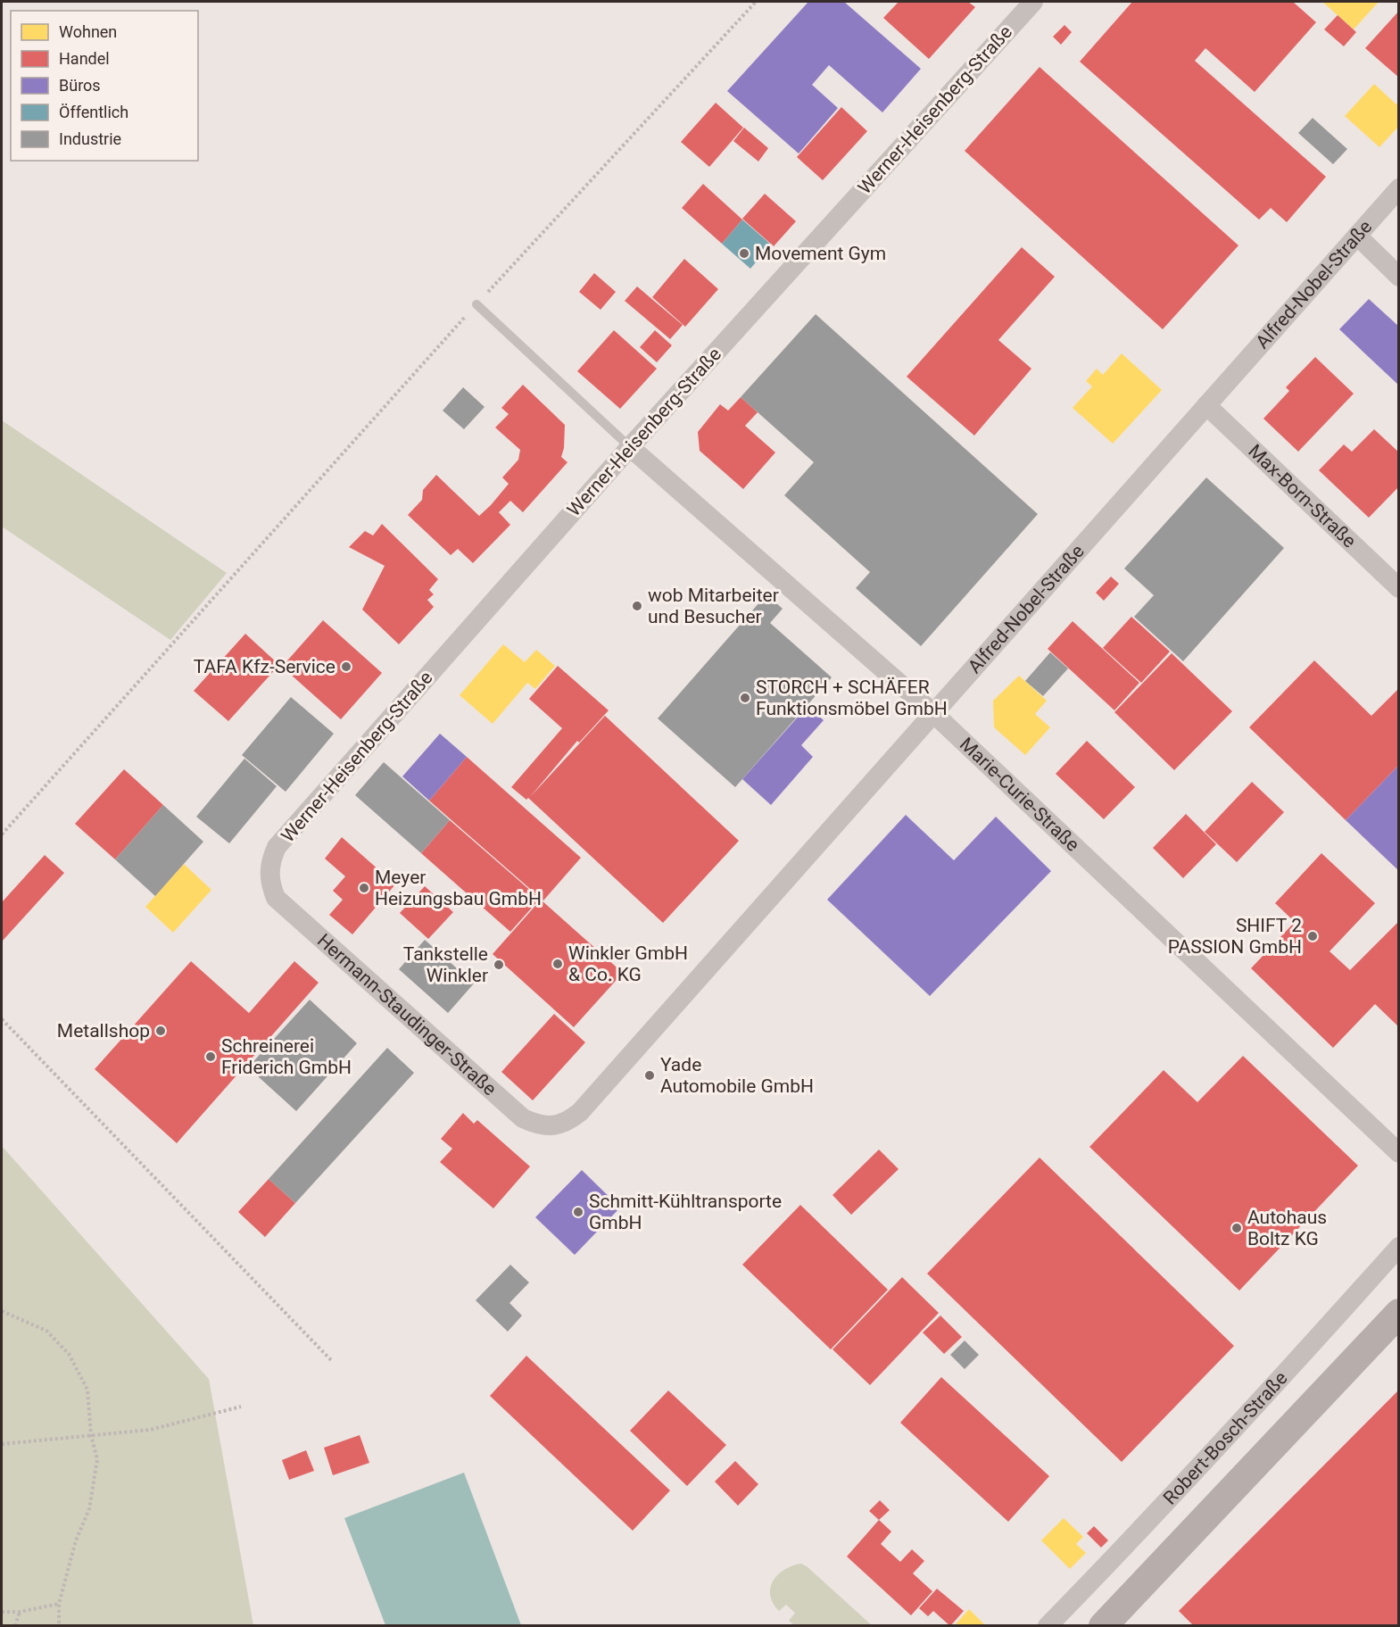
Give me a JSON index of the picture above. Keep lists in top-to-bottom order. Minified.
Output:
{"streets":{"street":["Werner-Heisenberg-Straße","Alfred-Nobel-Straße","Max-Born-Straße","Marie-Curie-Straße","Hermann-Staudinger-Straße","Robert-Bosch-Straße"]},"crossings":[["Werner-Heisenberg-Straße","Marie-Curie-Straße"],["Werner-Heisenberg-Straße","Hermann-Staudinger-Straße"],["Alfred-Nobel-Straße","Max-Born-Straße"],["Alfred-Nobel-Straße","Marie-Curie-Straße"],["Alfred-Nobel-Straße","Hermann-Staudinger-Straße"]],"places":["Movement Gym","wob Mitarbeiter und Besucher","TAFA Kfz-Service","STORCH + SCHÄFER Funktionsmöbel GmbH","Meyer Heizungsbau GmbH","SHIFT 2 PASSION GmbH","Winkler GmbH & Co. KG","Tankstelle Winkler","Metallshop","Schreinerei Friderich GmbH","Yade Automobile GmbH","Schmitt-Kühltransporte GmbH","Autohaus Boltz KG"],"legend":["Wohnen","Handel","Büros","Öffentlich","Industrie"]}
